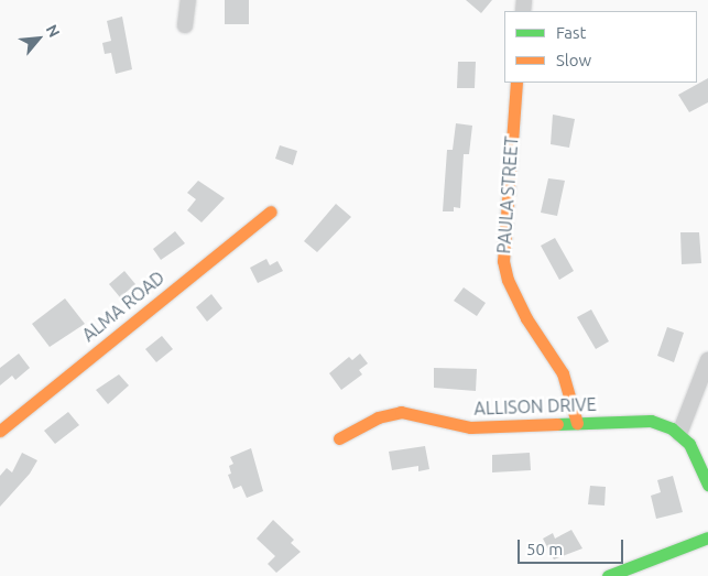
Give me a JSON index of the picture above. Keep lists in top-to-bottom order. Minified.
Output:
{"streets":{"street":["PAULA STREET","ALMA ROAD","ALLISON DRIVE"]},"crossings":[["PAULA STREET","ALLISON DRIVE"]],"legend":["Fast","Slow"],"scale_bar":"50 m","north":"top right"}
